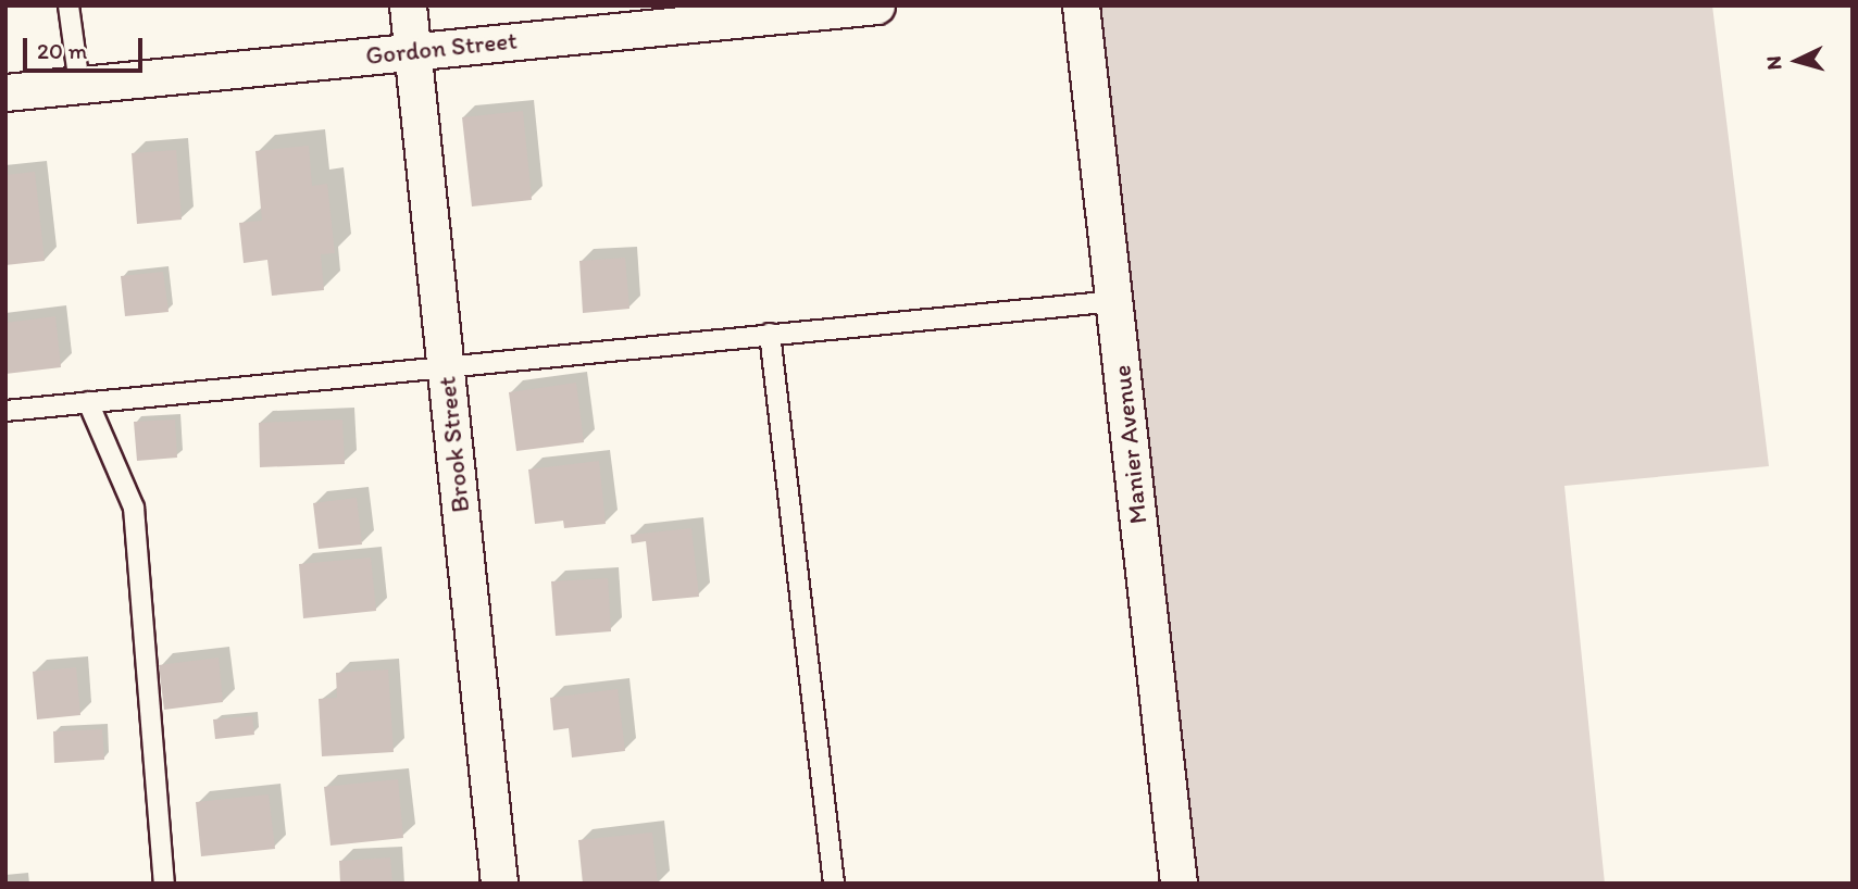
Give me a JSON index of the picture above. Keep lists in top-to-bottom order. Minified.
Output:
{"streets":{"street":["Gordon Street","Brook Street","Manier Avenue"]},"crossings":[["Gordon Street","Brook Street"]],"scale_bar":"20 m","north":"left"}
